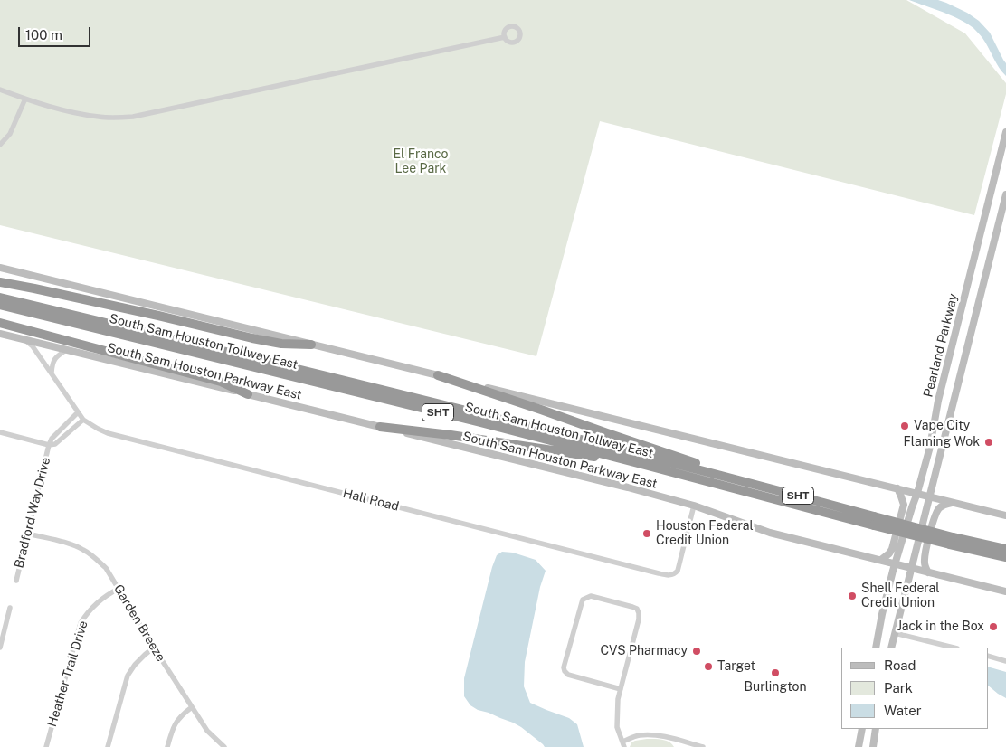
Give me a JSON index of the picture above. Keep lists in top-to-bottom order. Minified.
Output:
{"streets":{"highway":["South Sam Houston Tollway East","SHT"],"main road":["Pearland Parkway","South Sam Houston Parkway East"],"street":["Hall Road","Bradford Way Drive","Garden Breeze","Heather Trail Drive"]},"crossings":[["Pearland Parkway","South Sam Houston Parkway East"],["South Sam Houston Parkway East","Hall Road"],["Bradford Way Drive","Garden Breeze"],["Garden Breeze","Heather Trail Drive"]],"parks":["El Franco Lee Park"],"places":["Vape City","Flaming Wok","Houston Federal Credit Union","Shell Federal Credit Union","Jack in the Box","CVS Pharmacy","Target","Burlington"],"legend":["Road","Park","Water"],"scale_bar":"100 m"}
